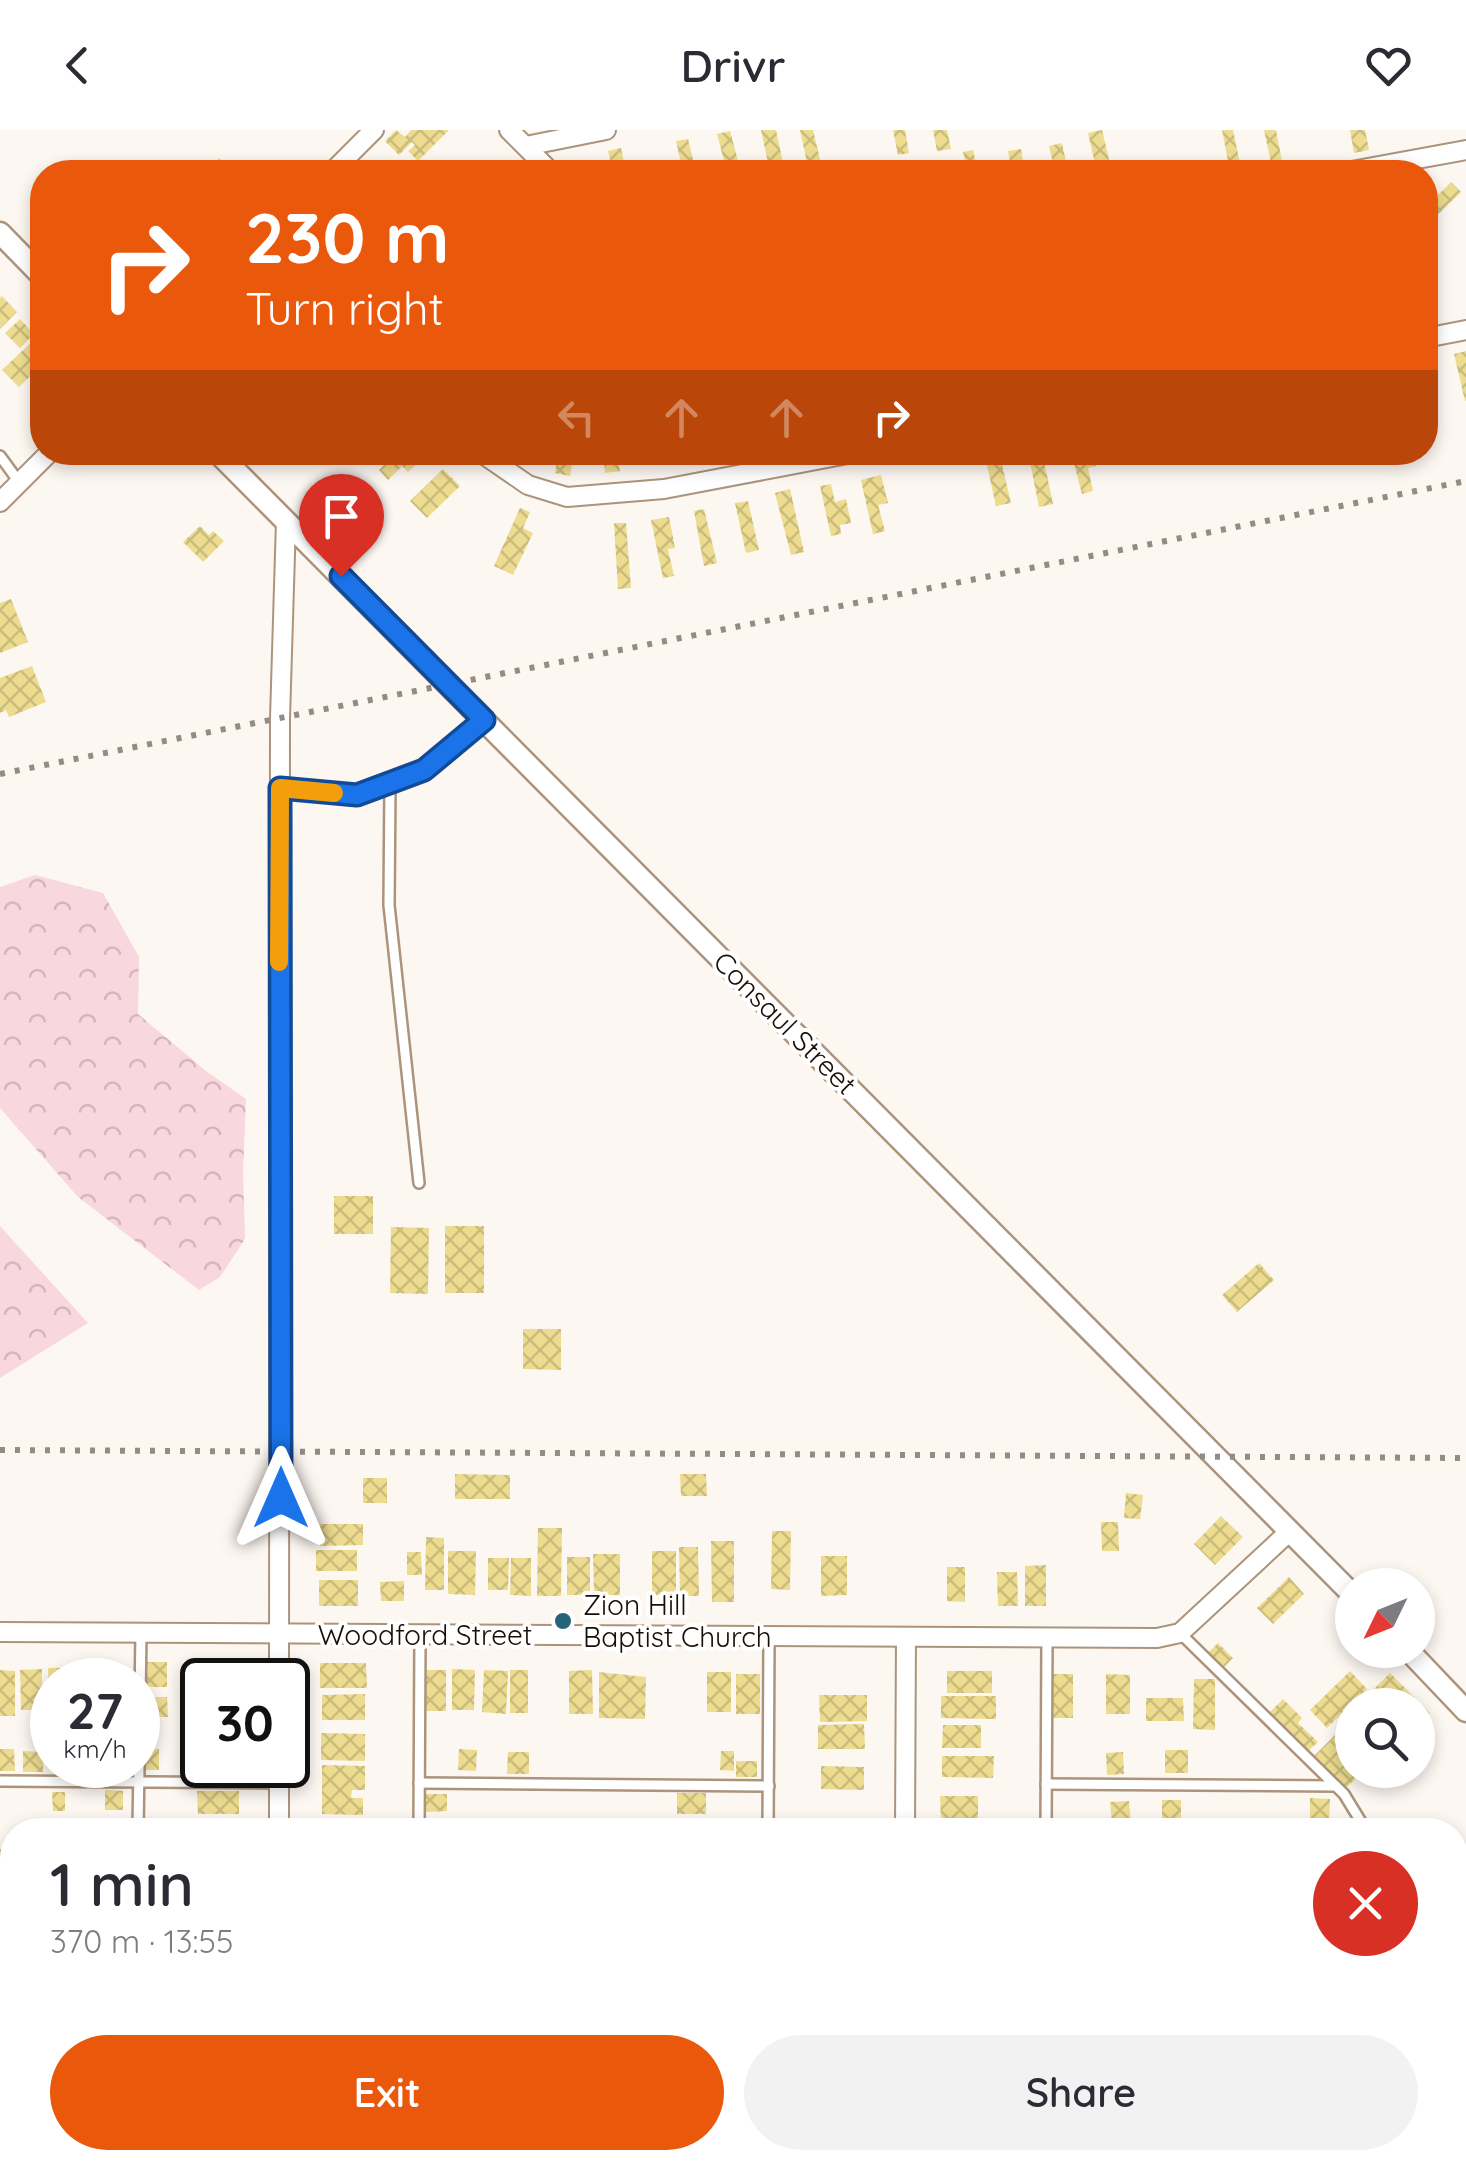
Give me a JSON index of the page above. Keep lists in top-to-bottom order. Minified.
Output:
{"streets":{"street":["Consaul Street","Woodford Street"]},"places":["Zion Hill Baptist Church"],"north":"bottom left","page":{"header":"Drivr","turn":["230 m","Turn right"],"speed":"27 km/h","limit":"30","heading":["1 min","370 m · 13:55"],"buttons":["Exit","Share"]}}
